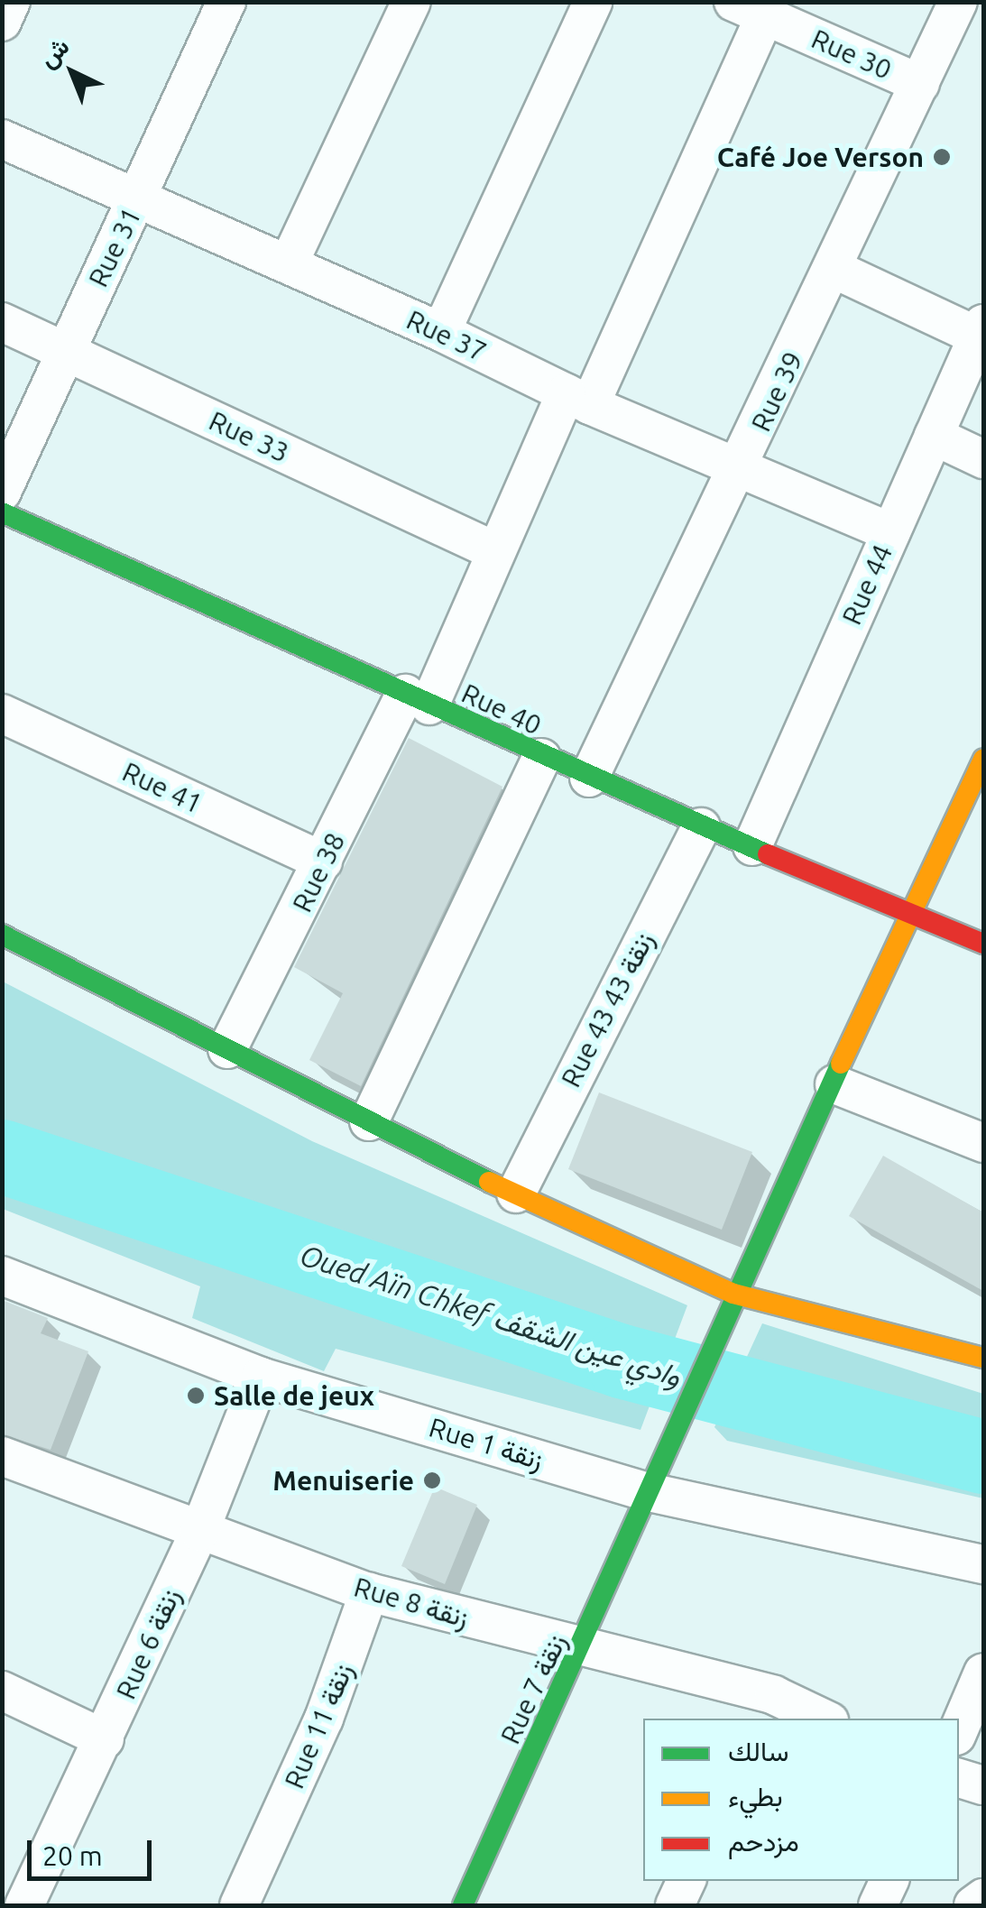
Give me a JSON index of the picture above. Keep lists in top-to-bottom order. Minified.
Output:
{"streets":{"street":["Rue 30","Rue 31","Rue 37","Rue 39","Rue 33","Rue 44","Rue 40","Rue 41","Rue 38","Rue 43 زنقة 43","Rue 1 زنقة","Rue 8 زنقة","Rue 6 زنقة","Rue 7 زنقة","Rue 11 زنقة"]},"crossings":[["Rue 30","Rue 39"],["Rue 30","Rue 38"],["Rue 31","Rue 37"],["Rue 31","Rue 33"],["Rue 37","Rue 39"],["Rue 37","Rue 44"],["Rue 37","Rue 38"],["Rue 39","Rue 40"],["Rue 33","Rue 38"],["Rue 44","Rue 40"],["Rue 40","Rue 38"],["Rue 40","Rue 43 زنقة 43"],["Rue 40","Rue 7 زنقة"],["Rue 41","Rue 38"],["Rue 1 زنقة","Rue 6 زنقة"],["Rue 1 زنقة","Rue 7 زنقة"],["Rue 8 زنقة","Rue 6 زنقة"],["Rue 8 زنقة","Rue 7 زنقة"],["Rue 8 زنقة","Rue 11 زنقة"]],"water":["Oued Aïn Chkef وادي عين الشقف"],"places":["Café Joe Verson","Salle de jeux","Menuiserie"],"legend":["سالك","بطيء","مزدحم"],"scale_bar":"20 m","north":"top left"}
